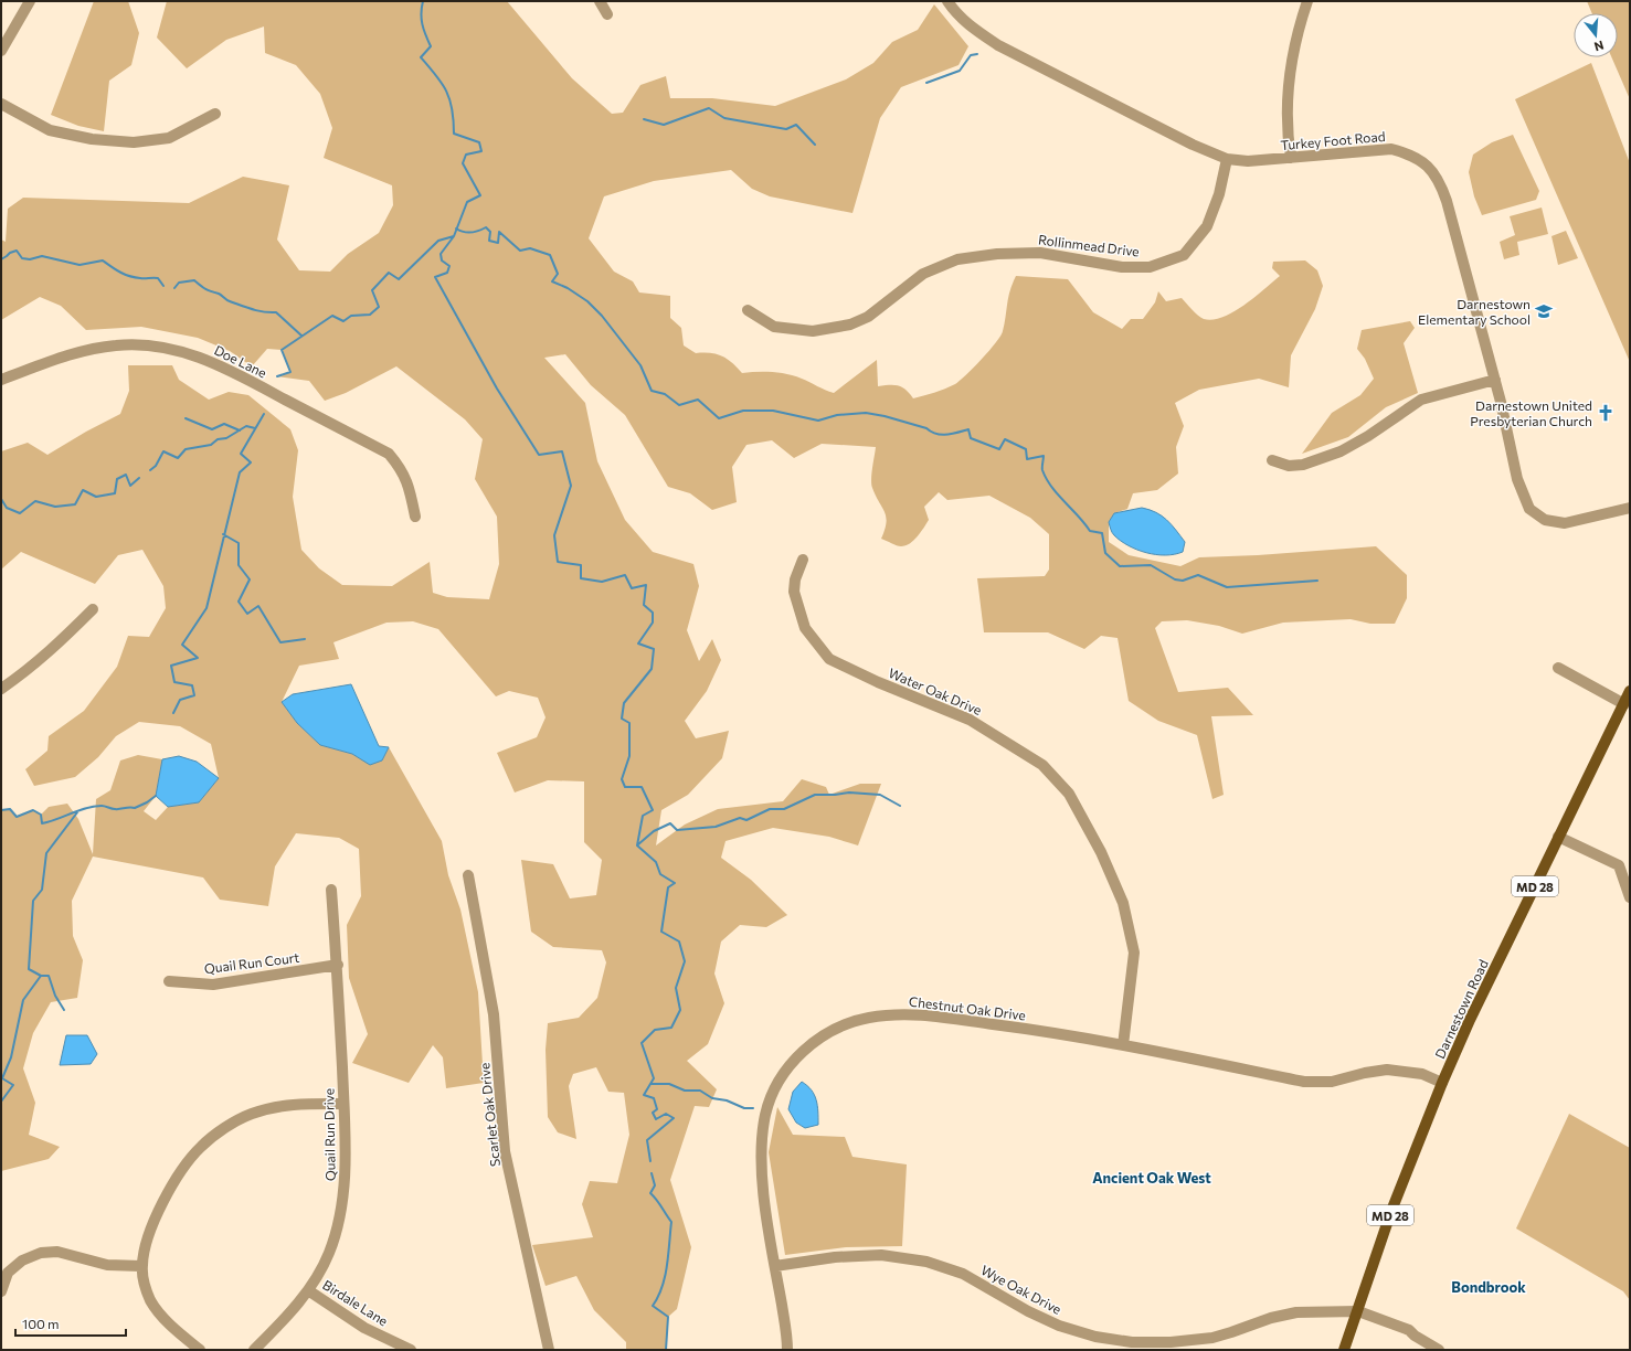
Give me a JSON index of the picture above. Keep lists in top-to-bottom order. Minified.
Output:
{"streets":{"main road":["MD 28","Darnestown Road"],"street":["Turkey Foot Road","Rollinmead Drive","Doe Lane","Water Oak Drive","Quail Run Court","Chestnut Oak Drive","Scarlet Oak Drive","Quail Run Drive","Wye Oak Drive","Birdale Lane"]},"crossings":[["Turkey Foot Road","Rollinmead Drive"],["Water Oak Drive","Chestnut Oak Drive"],["Quail Run Court","Quail Run Drive"],["Chestnut Oak Drive","Darnestown Road"],["Chestnut Oak Drive","Wye Oak Drive"],["Darnestown Road","Wye Oak Drive"],["Quail Run Drive","Birdale Lane"]],"districts":["Ancient Oak West","Bondbrook"],"places":{"school or university":["Darnestown Elementary School"],"church":["Darnestown United Presbyterian Church"]},"scale_bar":"100 m","north":"bottom"}
